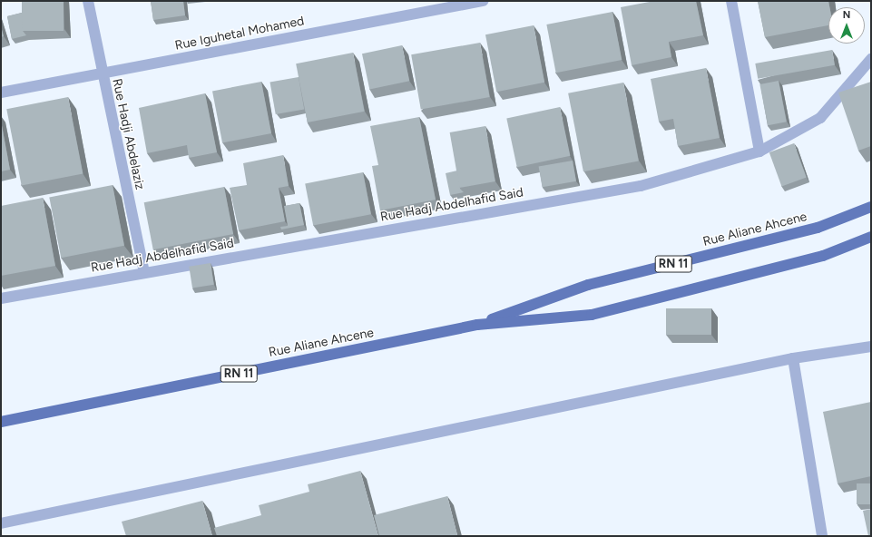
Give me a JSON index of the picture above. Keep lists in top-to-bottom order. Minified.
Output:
{"streets":{"main road":["Rue Aliane Ahcene","RN 11"],"street":["Rue Iguhetal Mohamed","Rue Hadji Abdelaziz","Rue Hadj Abdelhafid Said"]},"crossings":[["Rue Iguhetal Mohamed","Rue Hadji Abdelaziz"],["Rue Hadji Abdelaziz","Rue Hadj Abdelhafid Said"]],"north":"top"}
